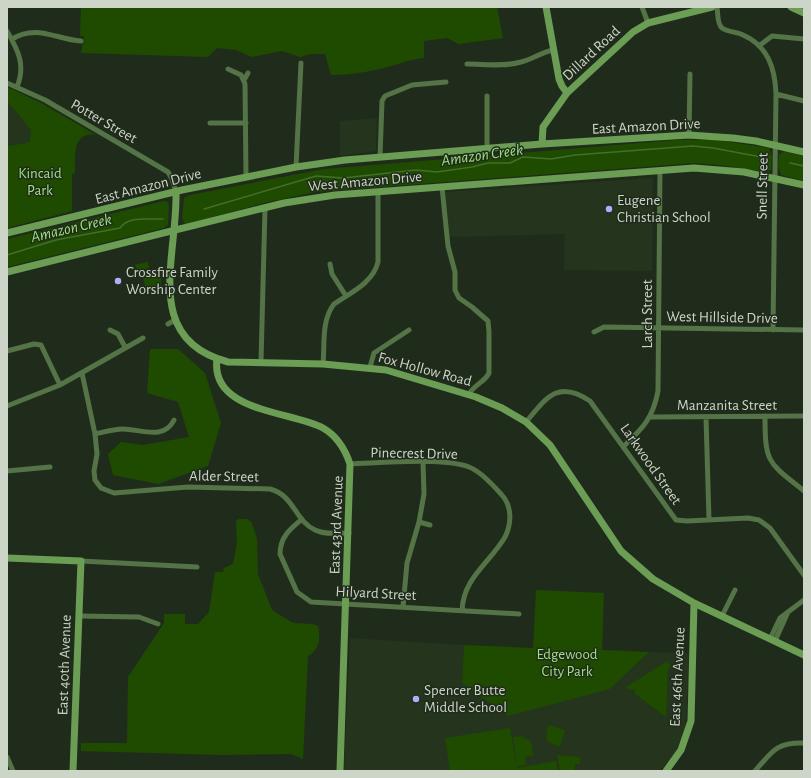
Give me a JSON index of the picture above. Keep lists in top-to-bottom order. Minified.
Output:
{"streets":{"street":["Dillard Road","Potter Street","East Amazon Drive","West Amazon Drive","Snell Street","Larch Street","West Hillside Drive","Fox Hollow Road","Manzanita Street","Pinecrest Drive","Larkwood Street","Alder Street","East 43rd Avenue","Hilyard Street","East 40th Avenue","East 46th Avenue"]},"crossings":[["Dillard Road","East Amazon Drive"],["Potter Street","East Amazon Drive"],["Potter Street","Fox Hollow Road"],["East Amazon Drive","Snell Street"],["East Amazon Drive","Fox Hollow Road"],["West Amazon Drive","Snell Street"],["West Amazon Drive","Larch Street"],["West Amazon Drive","Fox Hollow Road"],["Snell Street","West Hillside Drive"],["Larch Street","West Hillside Drive"],["Larch Street","Manzanita Street"],["Larch Street","Larkwood Street"],["Fox Hollow Road","Larkwood Street"],["Fox Hollow Road","East 43rd Avenue"],["Fox Hollow Road","East 46th Avenue"],["Pinecrest Drive","East 43rd Avenue"],["Pinecrest Drive","Hilyard Street"],["Alder Street","East 43rd Avenue"],["Alder Street","Hilyard Street"],["East 43rd Avenue","Hilyard Street"]],"water":["Amazon Creek"],"parks":["Kincaid Park","Edgewood City Park"],"places":["Eugene Christian School","Crossfire Family Worship Center","Spencer Butte Middle School"]}
